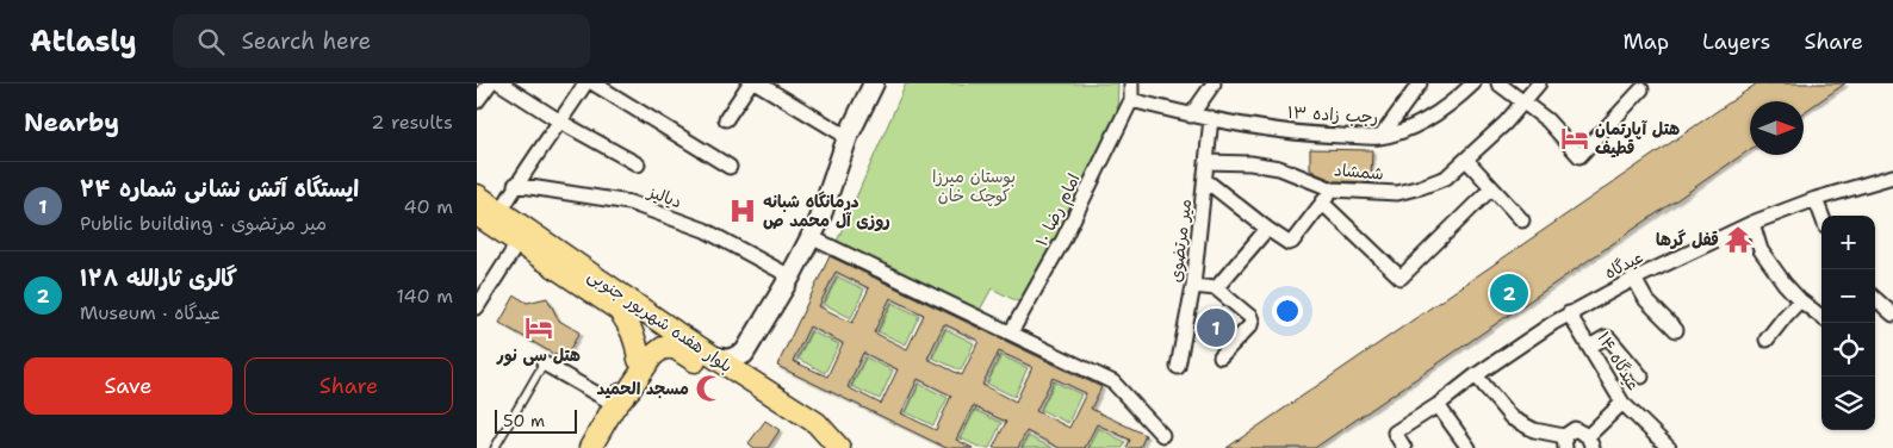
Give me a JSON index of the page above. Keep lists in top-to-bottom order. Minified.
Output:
{"streets":{"main road":["بلوار هفده شهریور جنوبی"],"street":["رجب زاده ۱۳","شمشاد","دیالیز","امام رضا ۱۰","میر مرتضوی","عیدگاه","عیدگاه ۱۴"]},"crossings":[["رجب زاده ۱۳","امام رضا ۱۰"],["رجب زاده ۱۳","میر مرتضوی"],["شمشاد","میر مرتضوی"],["عیدگاه","عیدگاه ۱۴"]],"parks":["بوستان میرزا کوچک خان"],"places":{"hotel":["هتل آپارتمان قطیف","هتل سی نور"],"hospital":["درمانگاه شبانه روزی آل محمد ص"],"temple":["قفل گرها"],"mosque":["مسجد الحمید"]},"scale_bar":"50 m","north":"right","page":{"header":"Atlasly","search":"Search here","nav":["Map","Layers","Share"],"heading":["Nearby","2 results"],"list":[{"mark":"1","name":"ایستگاه آتش نشانی شماره ۲۴","note":"Public building · میر مرتضوی","value":"40 m"},{"mark":"2","name":"گالری ثارالله ۱۲۸","note":"Museum · عیدگاه","value":"140 m"}],"map_buttons":["+","−"],"pins":["2","1"],"buttons":["Save","Share"],"scale":"50 m"}}
